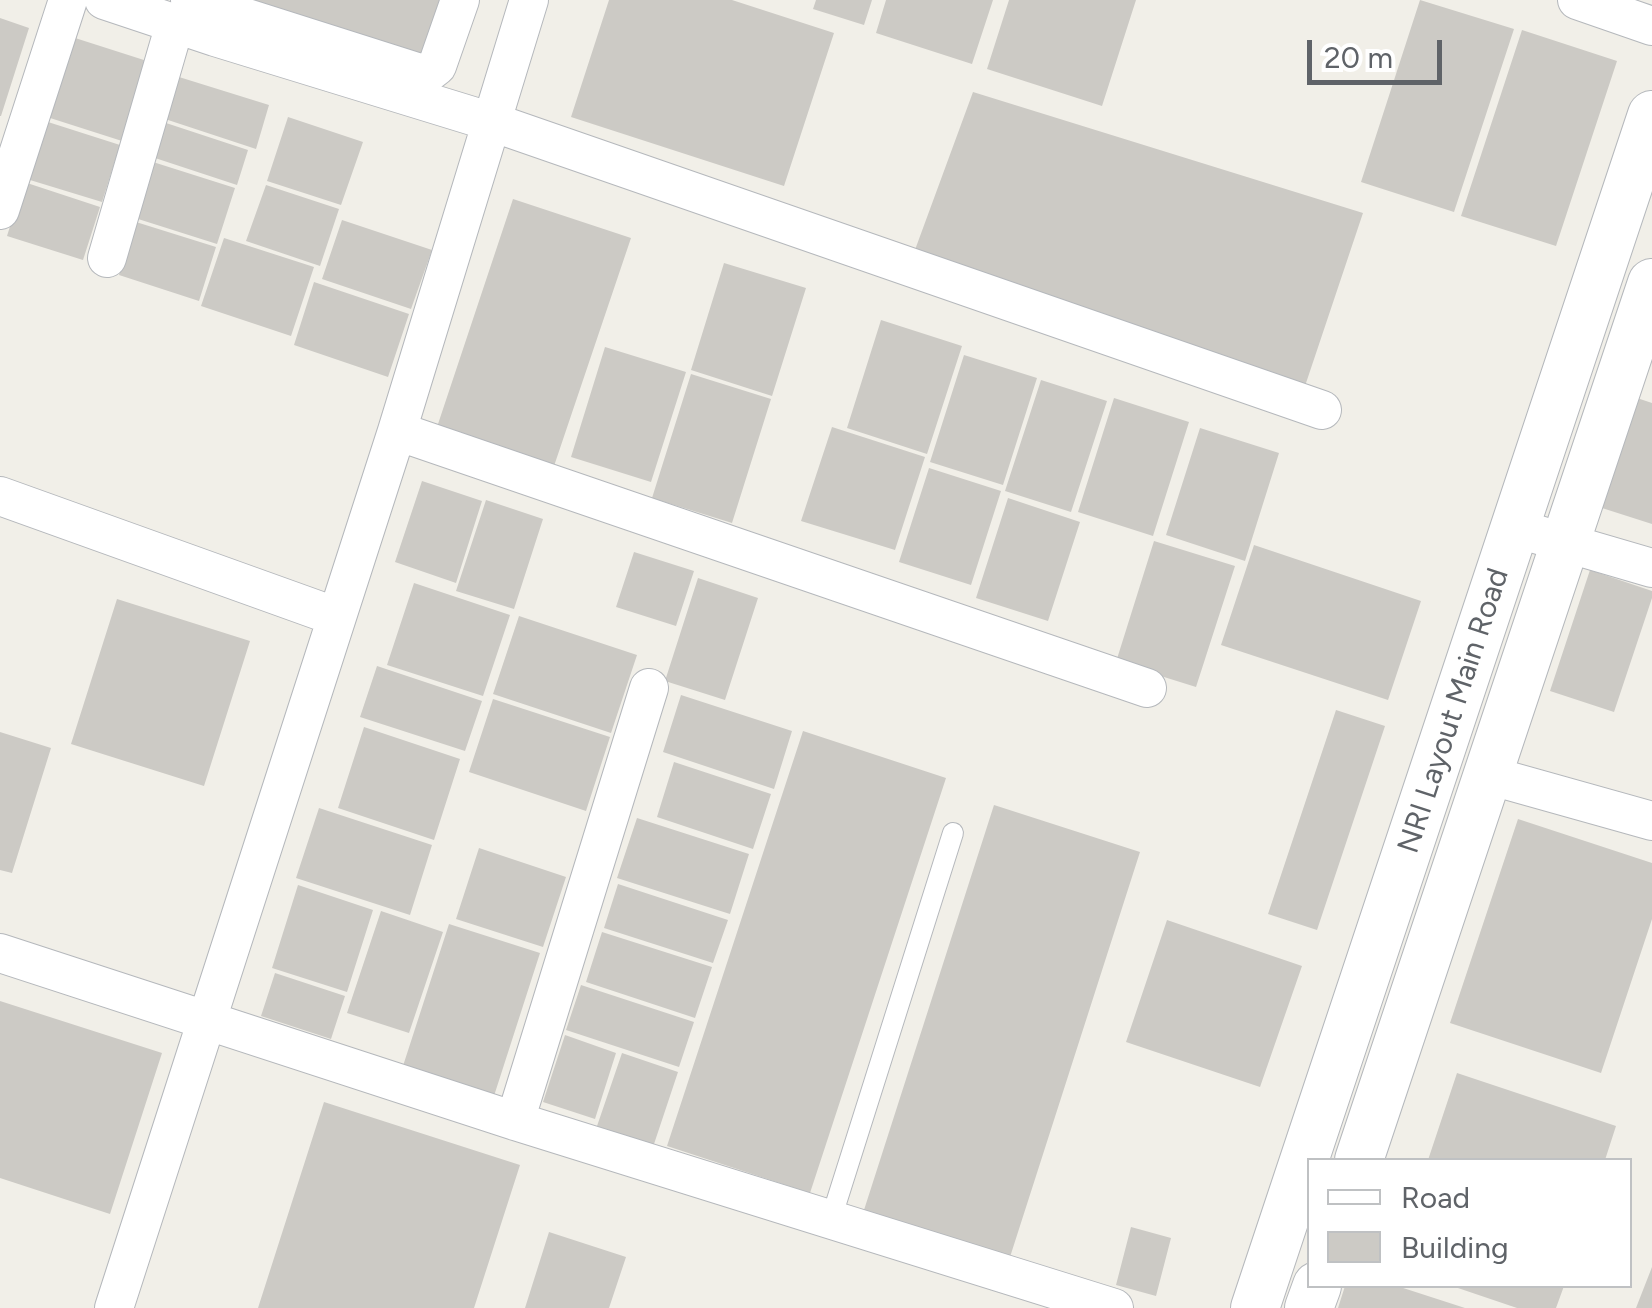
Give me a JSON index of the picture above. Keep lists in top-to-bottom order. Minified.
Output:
{"streets":{"street":["NRI Layout Main Road"]},"legend":["Road","Building"],"scale_bar":"20 m"}
